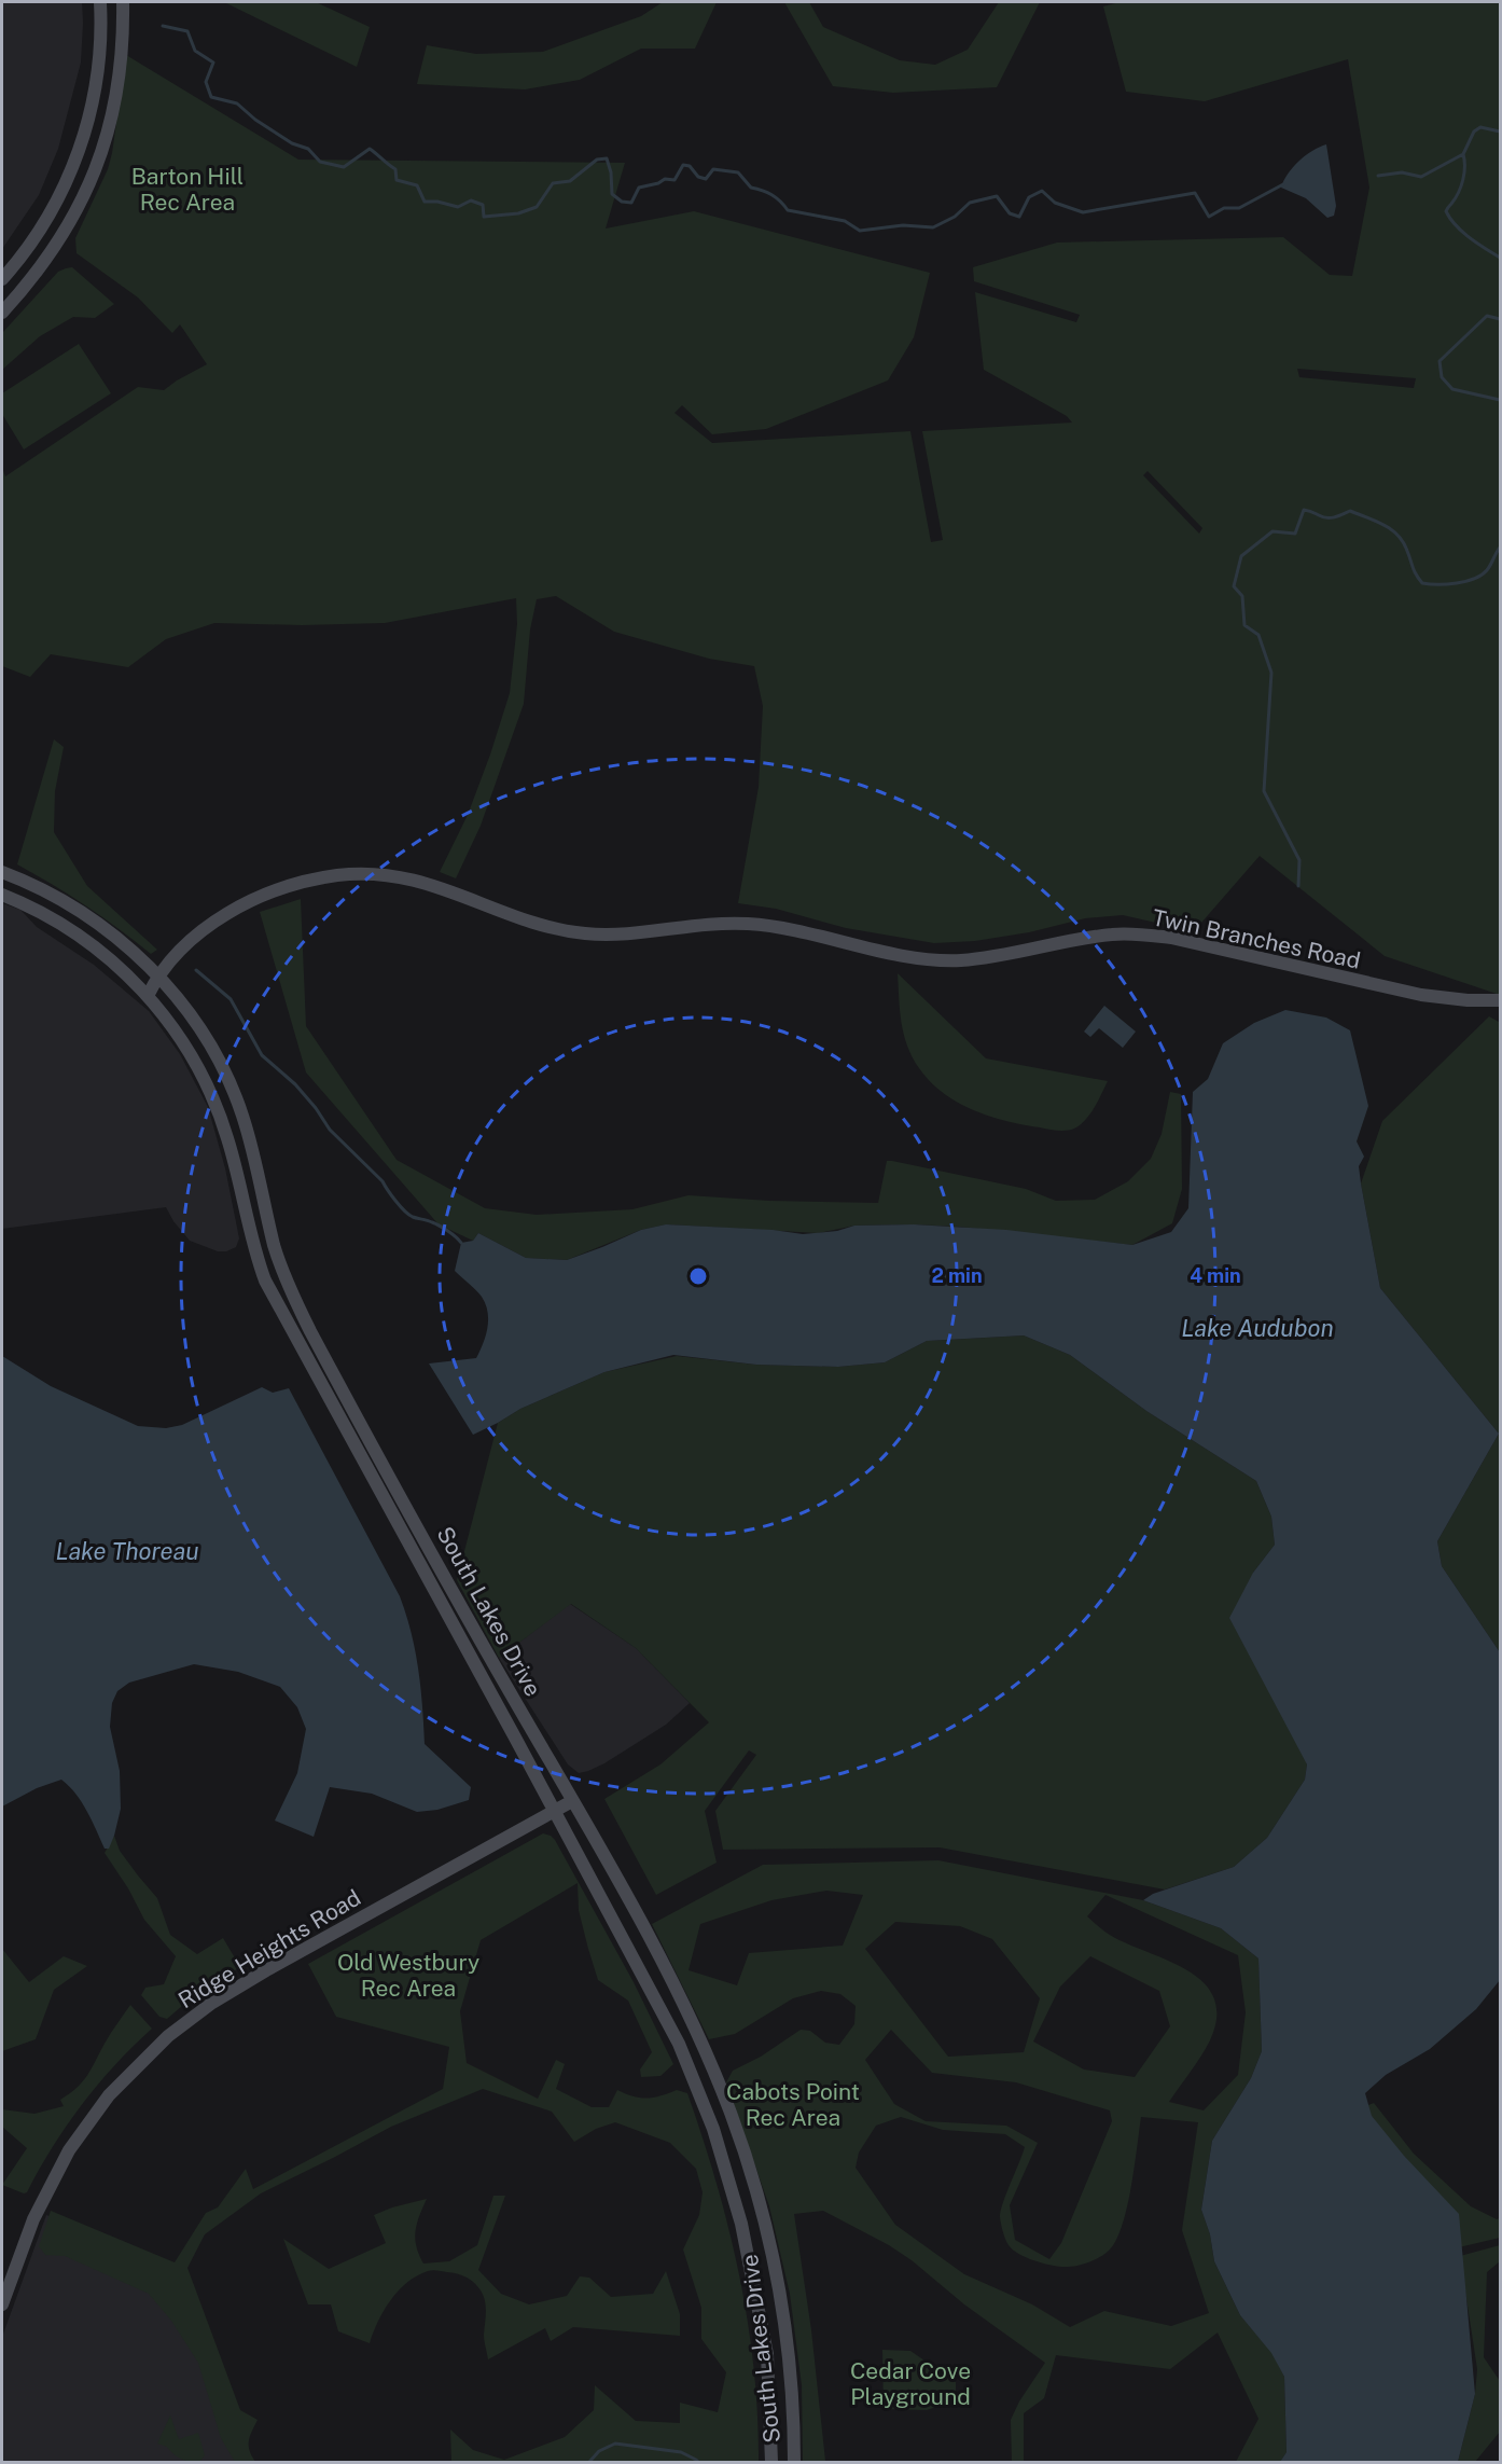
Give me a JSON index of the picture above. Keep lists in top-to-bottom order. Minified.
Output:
{"streets":{"main road":["Twin Branches Road","South Lakes Drive","Ridge Heights Road"]},"crossings":[["Twin Branches Road","South Lakes Drive"],["South Lakes Drive","Ridge Heights Road"]],"water":["Lake Audubon","Lake Thoreau"],"parks":["Barton Hill Rec Area","Old Westbury Rec Area","Cabots Point Rec Area","Cedar Cove Playground"],"rings":["2 min","4 min"]}
